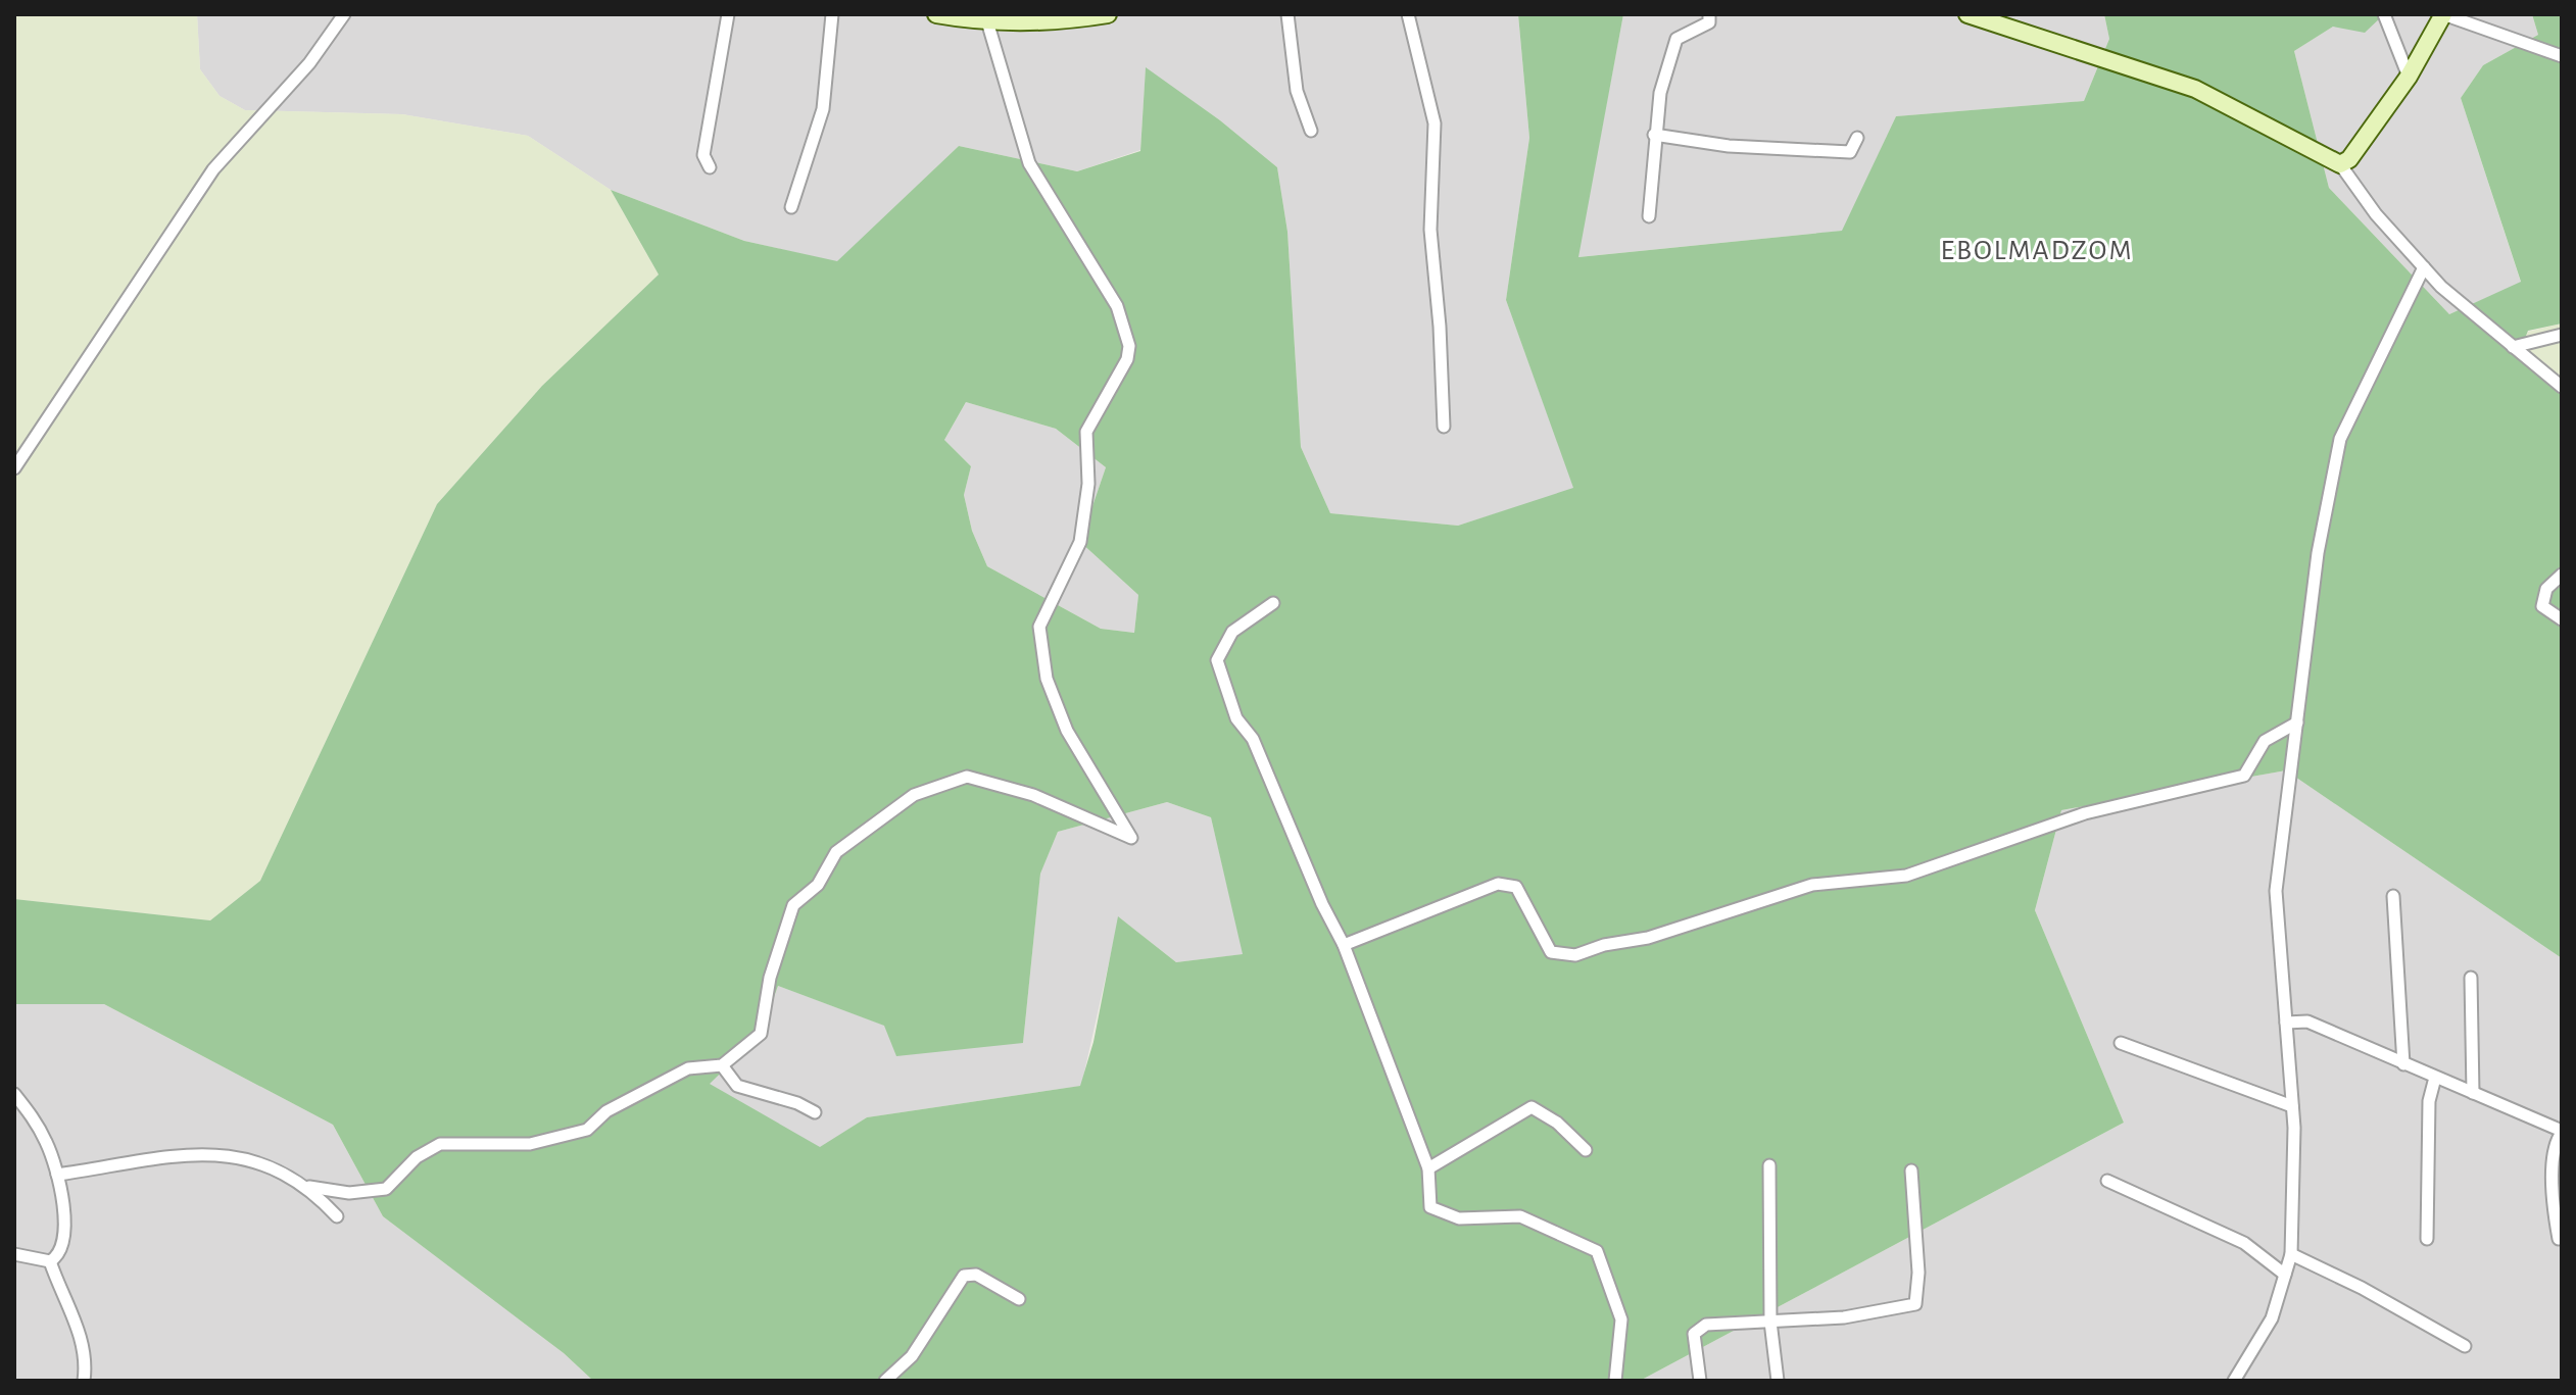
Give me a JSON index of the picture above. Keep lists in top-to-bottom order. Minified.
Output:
{"districts":["EBOLMADZOM"]}
